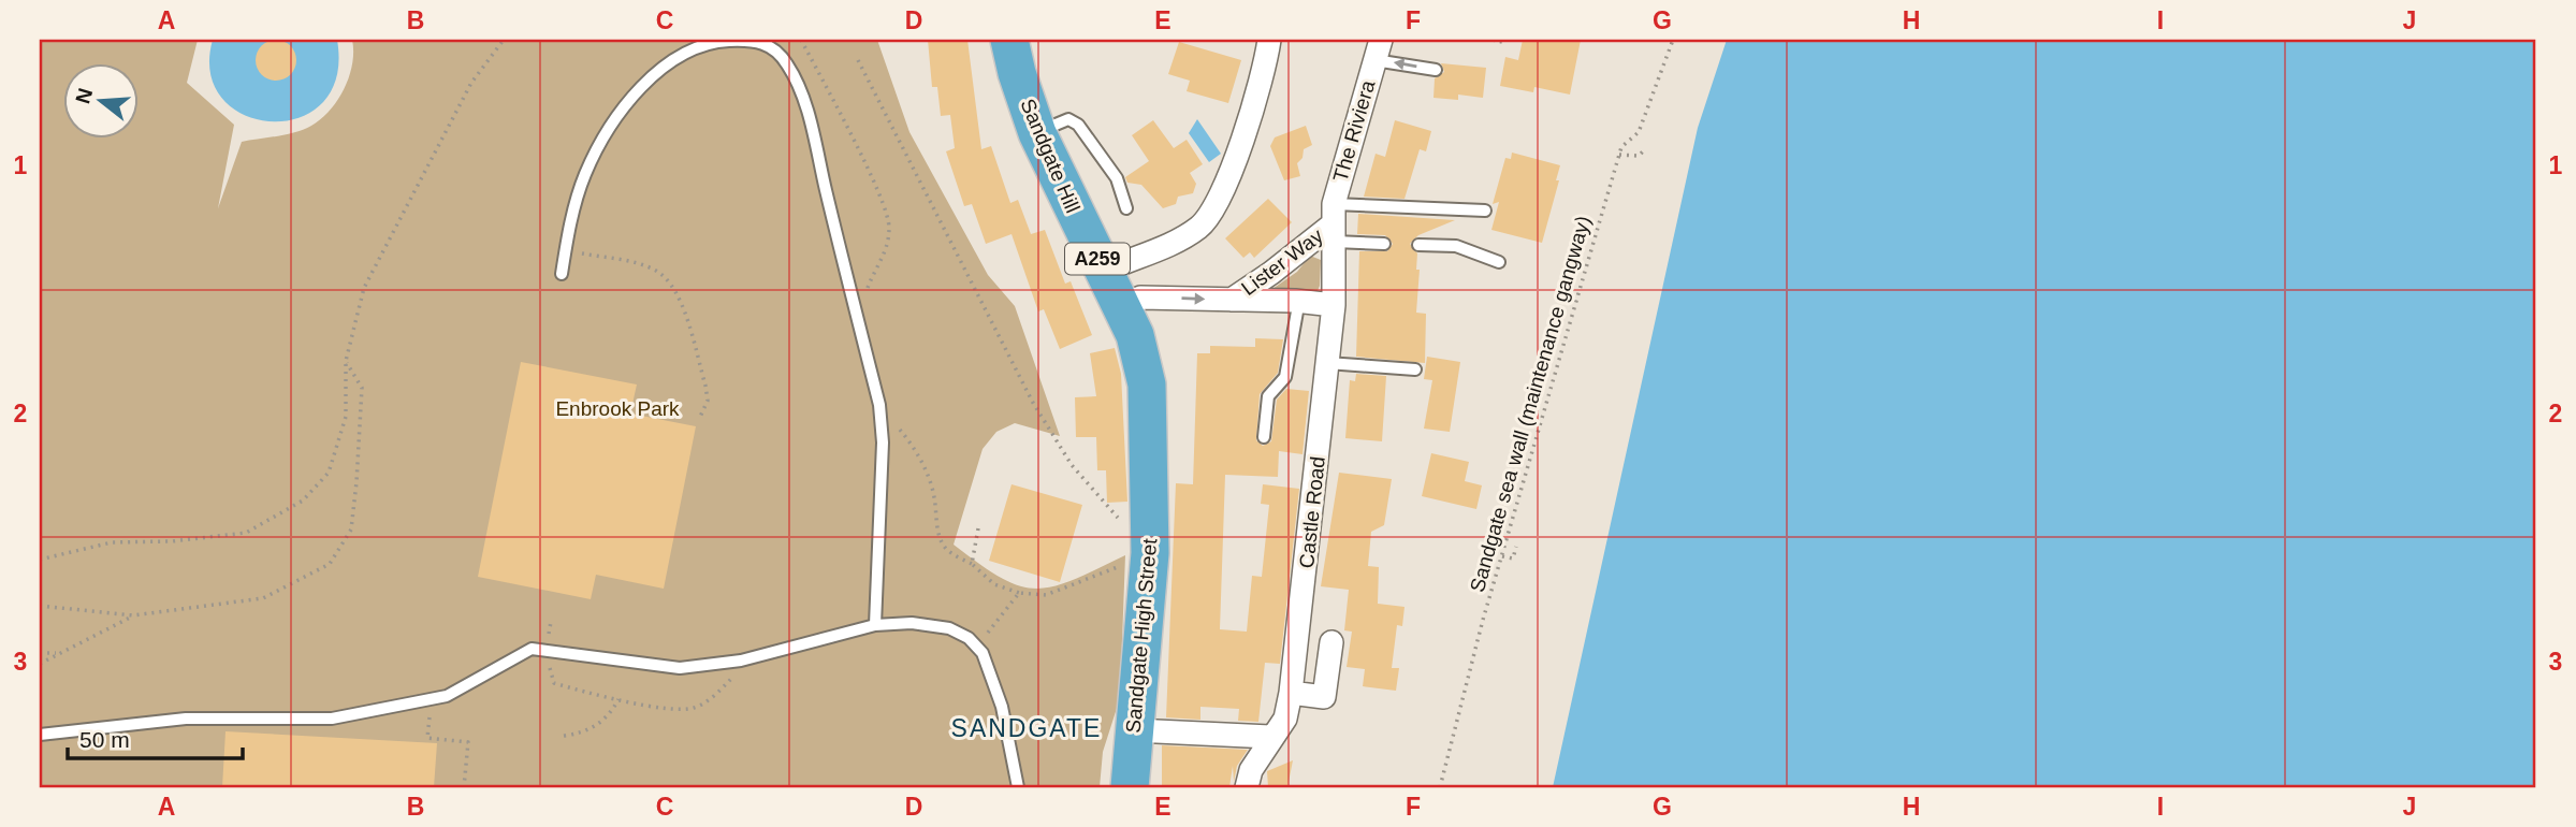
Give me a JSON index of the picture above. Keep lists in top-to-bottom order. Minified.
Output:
{"streets":{"highway":["Sandgate Hill","A259","Sandgate High Street"],"street":["The Riviera","Lister Way","Castle Road"],"path":["Sandgate sea wall (maintenance gangway)"]},"crossings":[["The Riviera","Lister Way"],["The Riviera","Castle Road"],["Sandgate Hill","Lister Way"],["Sandgate Hill","Sandgate High Street"],["Lister Way","Castle Road"]],"districts":["SANDGATE"],"parks":["Enbrook Park"],"scale_bar":"50 m","north":"left","grid":{"columns":["A","B","C","D","E","F","G","H","I","J"],"rows":["1","2","3"]}}
